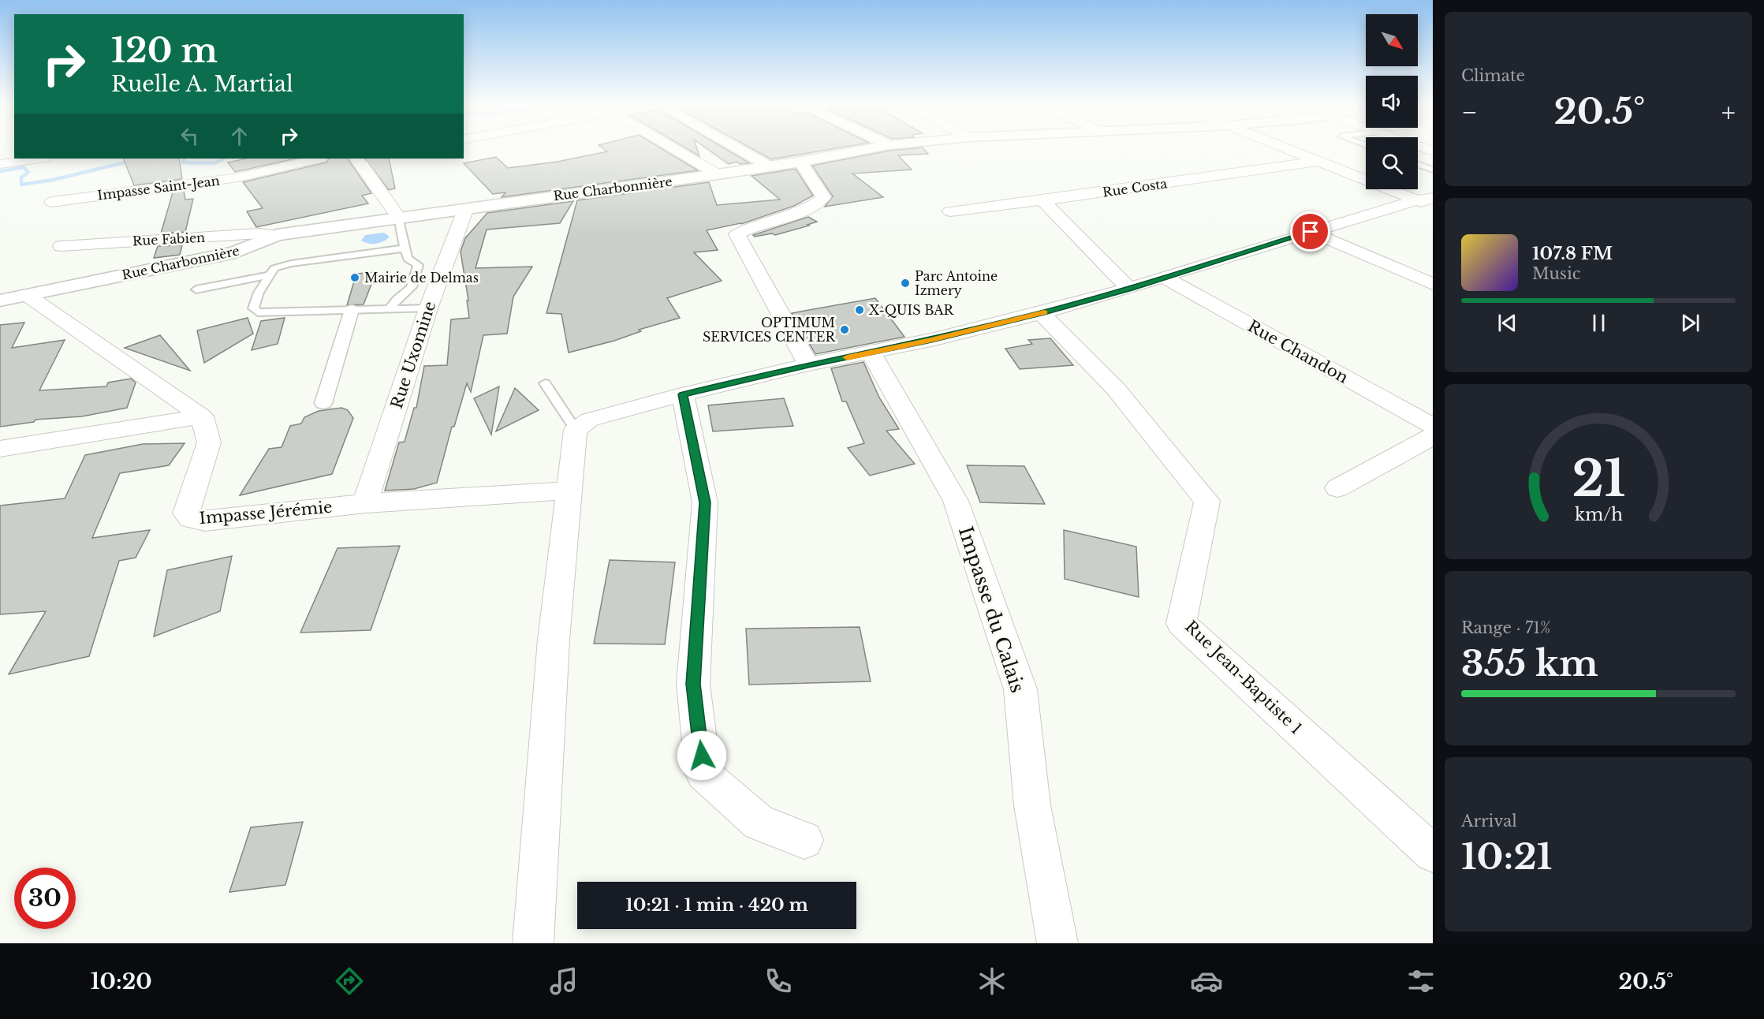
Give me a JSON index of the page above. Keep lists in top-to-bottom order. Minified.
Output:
{"streets":{"street":["Impasse Saint-Jean","Rue Costa","Rue Charbonnière","Rue Fabien","Rue Chandon","Rue Uxomine","Impasse Jérémie","Impasse du Calais","Rue Jean-Baptiste 1"]},"crossings":[["Rue Charbonnière","Rue Fabien"],["Rue Charbonnière","Rue Uxomine"],["Rue Uxomine","Impasse Jérémie"]],"places":["Mairie de Delmas","Parc Antoine Izmery","X-QUIS BAR","OPTIMUM SERVICES CENTER"],"north":"bottom right","page":{"tile":["Climate",["Range · 71%","355 km"],["Arrival","10:21"]],"turn":["120 m","Ruelle A. Martial"],"heat":["−","20.5°","+"],"song":["107.8 FM","Music"],"limit":"30","trip":"10:21 · 1 min · 420 m","tabs":["10:20","20.5°"],"gauge":["21","km/h"]}}
